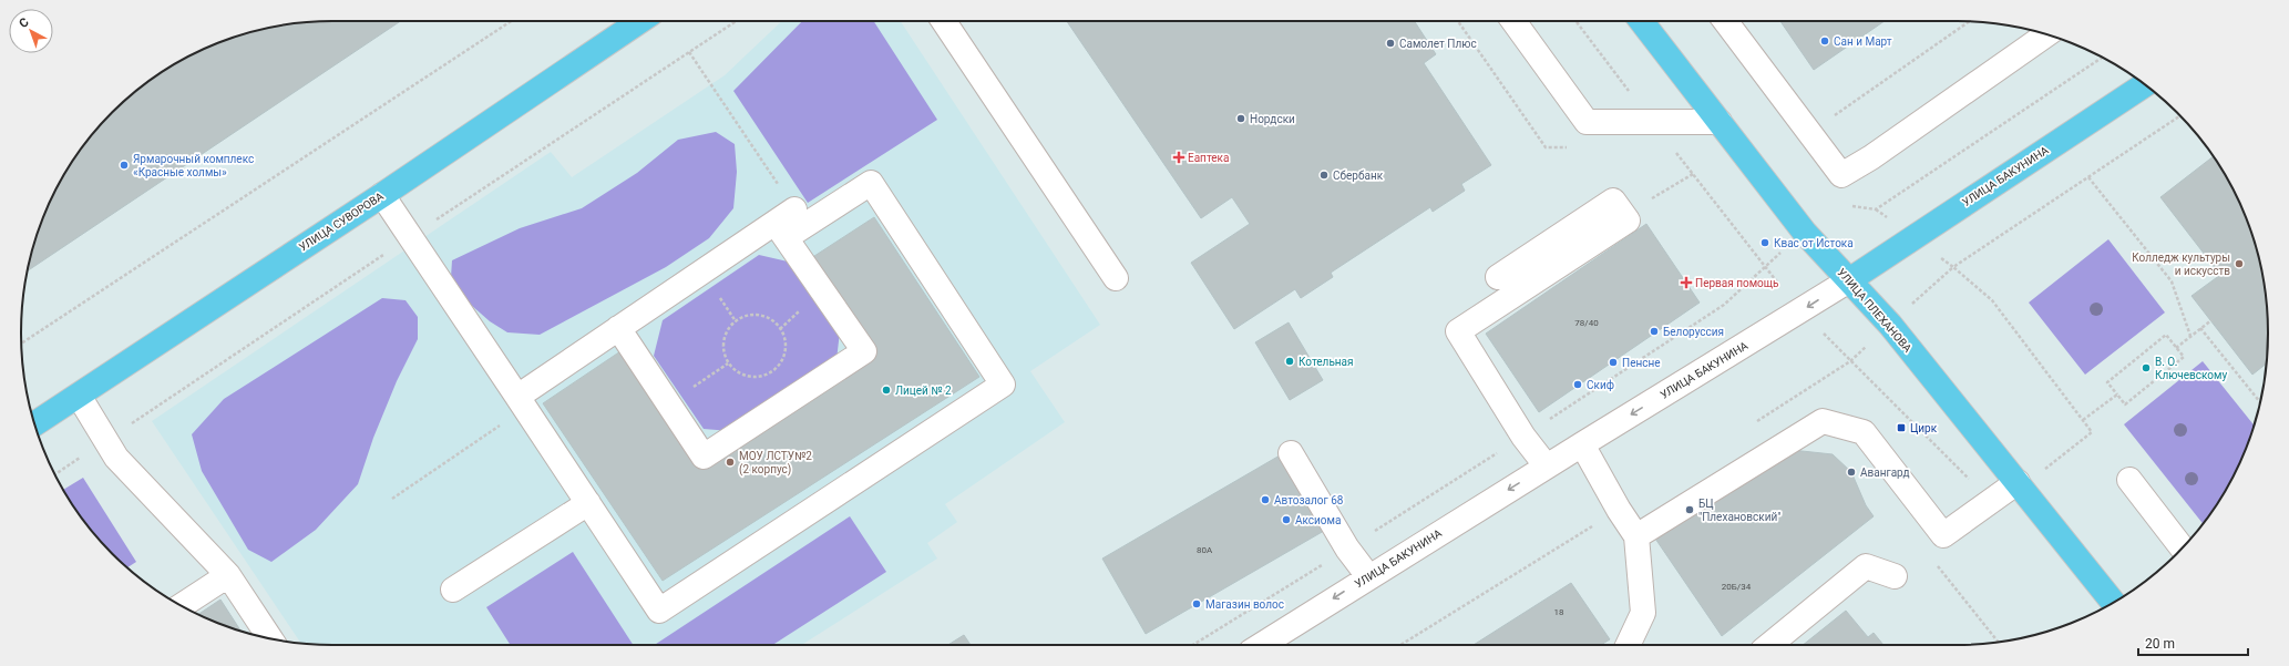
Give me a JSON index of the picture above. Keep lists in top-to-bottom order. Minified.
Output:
{"streets":{"main road":["УЛИЦА БАКУНИНА","УЛИЦА СУВОРОВА","УЛИЦА ПЛЕХАНОВА"]},"crossings":[["УЛИЦА БАКУНИНА","УЛИЦА ПЛЕХАНОВА"]],"one_way":["УЛИЦА БАКУНИНА"],"places":{"other":["Сан и Март","Самолет Плюс","Нордски","Ярмарочный комплекс «Красные холмы»","Сбербанк","Квас от Истока","Колледж культуры и искусств","Белоруссия","Котельная","Пенсне","В. О. Ключевскому","Скиф","Лицей № 2","МОУ ЛСТУ№2 (2 корпус)","Авангард","Автозалог 68","БЦ \"Плехановский\"","Аксиома","Магазин волос"],"health":["Еаптека","Первая помощь"],"transit":["Цирк"]},"house_numbers":["78/40","80А","20Б/34","18"],"scale_bar":"20 m","north":"top left"}
